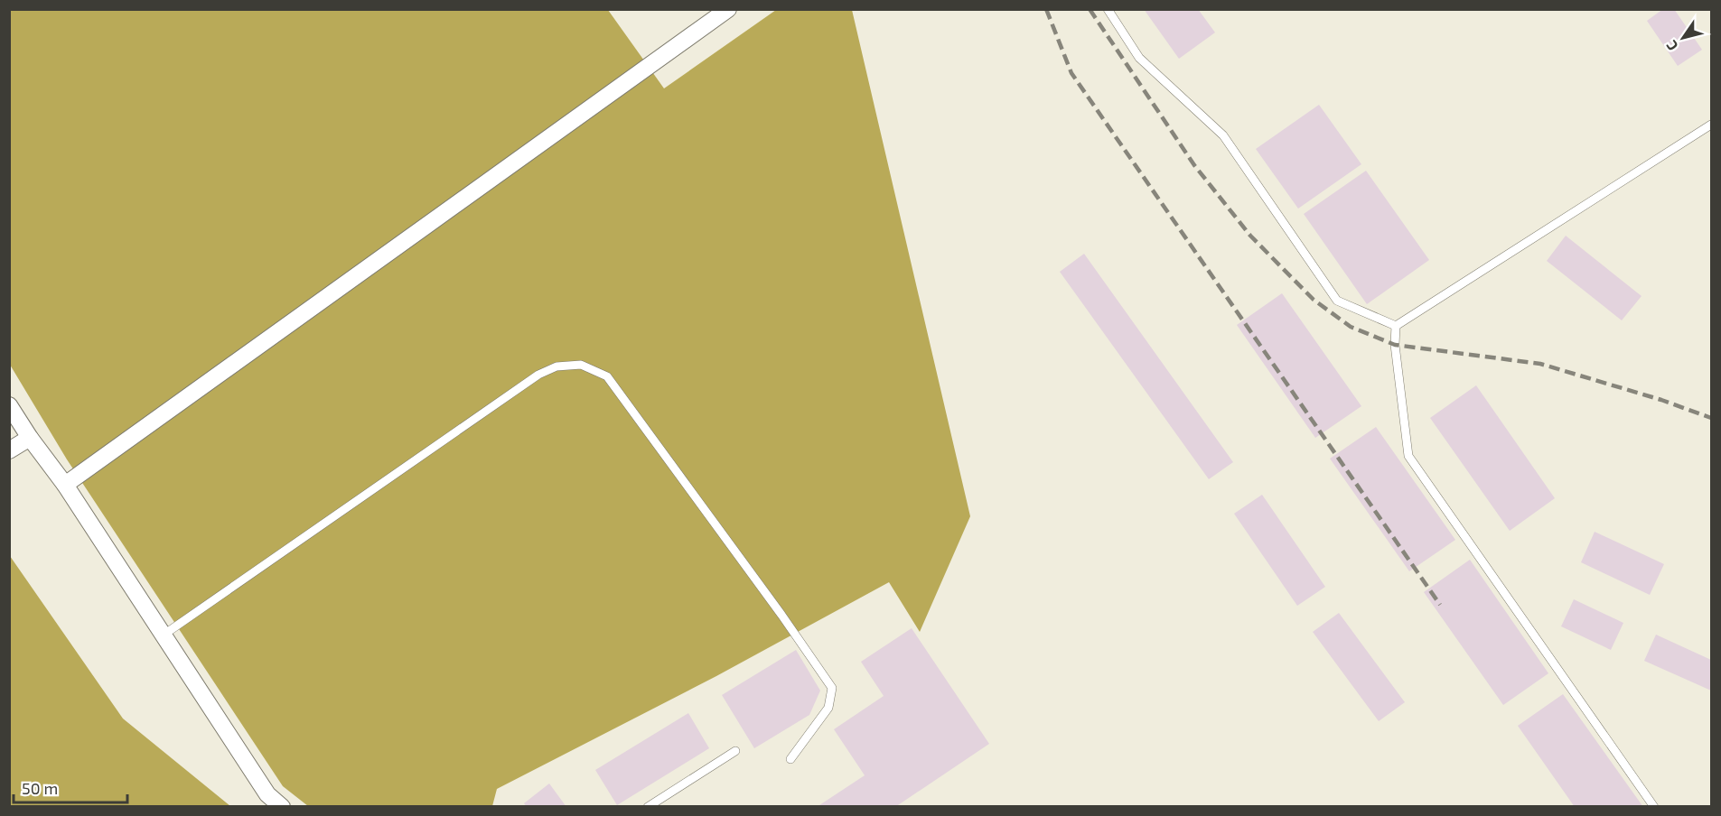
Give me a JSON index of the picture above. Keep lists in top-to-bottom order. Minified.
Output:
{"scale_bar":"50 m","north":"bottom left"}
